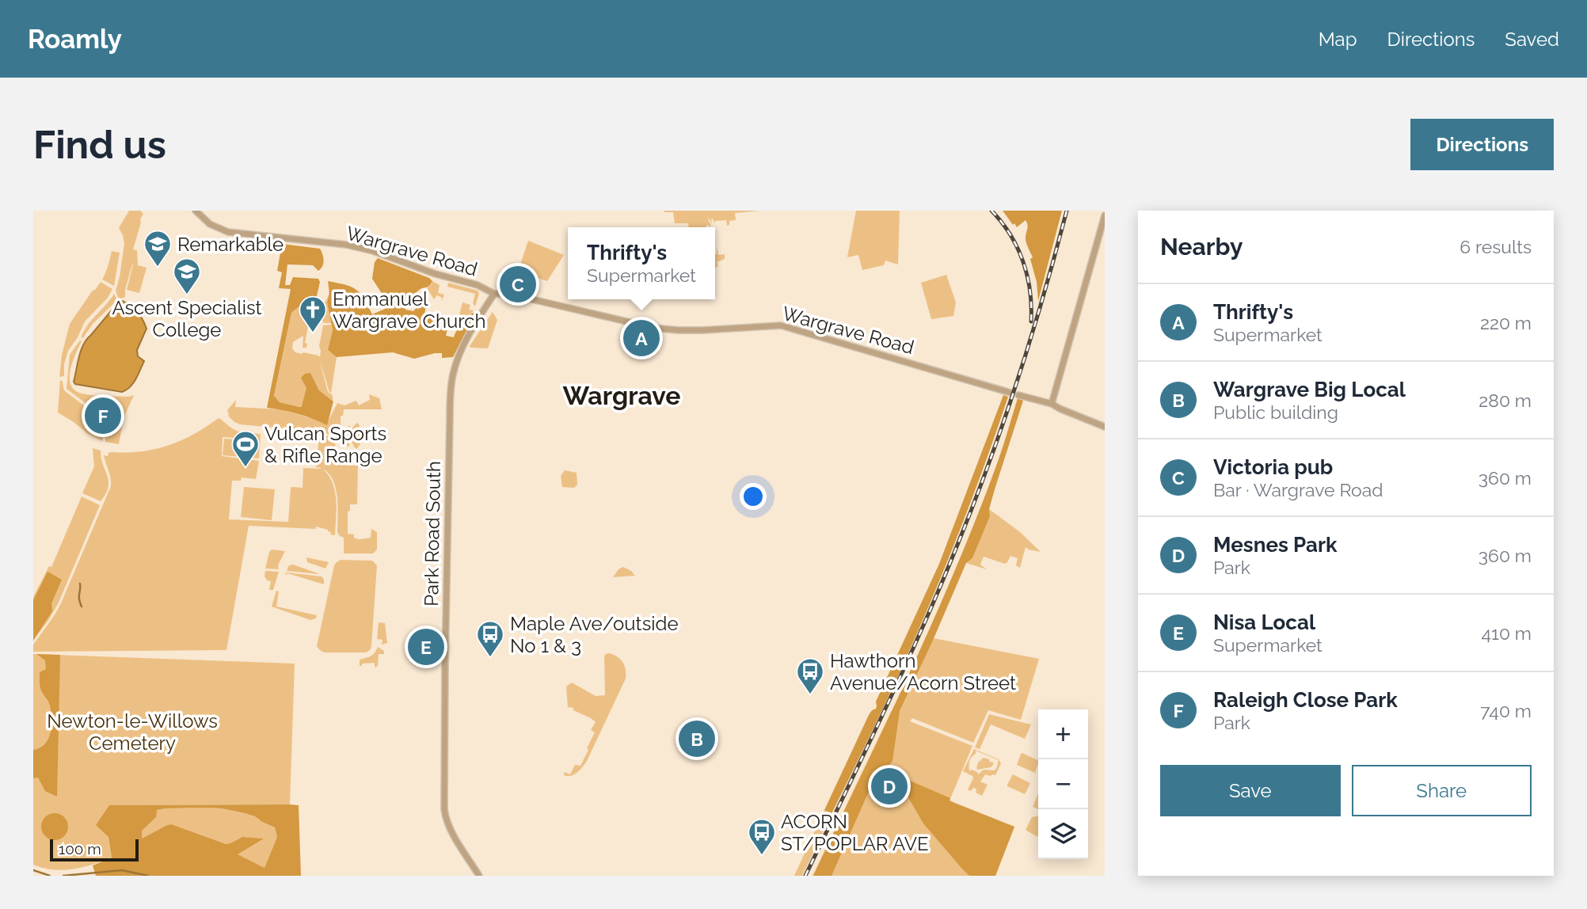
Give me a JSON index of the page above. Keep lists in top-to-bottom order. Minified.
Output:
{"streets":{"street":["Wargrave Road","Park Road South"]},"crossings":[["Wargrave Road","Park Road South"]],"districts":["Wargrave"],"parks":["Newton-le-Willows Cemetery"],"places":{"school or university":["Remarkable","Ascent Specialist College"],"church":["Emmanuel Wargrave Church"],"sports":["Vulcan Sports & Rifle Range"],"bus stop":["Maple Ave/outside No 1 & 3","Hawthorn Avenue/Acorn Street","ACORN ST/POPLAR AVE"]},"scale_bar":"100 m","page":{"header":"Roamly","nav":["Map","Directions","Saved"],"buttons":["Directions",["Save","Share"]],"title":"Find us","heading":["Nearby","6 results"],"popup":["Thrifty's","Supermarket"],"pins":["C","A","F","E","B","D"],"list":[{"mark":"A","name":"Thrifty's","note":"Supermarket","value":"220 m"},{"mark":"B","name":"Wargrave Big Local","note":"Public building","value":"280 m"},{"mark":"C","name":"Victoria pub","note":"Bar · Wargrave Road","value":"360 m"},{"mark":"D","name":"Mesnes Park","note":"Park","value":"360 m"},{"mark":"E","name":"Nisa Local","note":"Supermarket","value":"410 m"},{"mark":"F","name":"Raleigh Close Park","note":"Park","value":"740 m"}],"map_buttons":["+","−"],"scale":"100 m"}}
